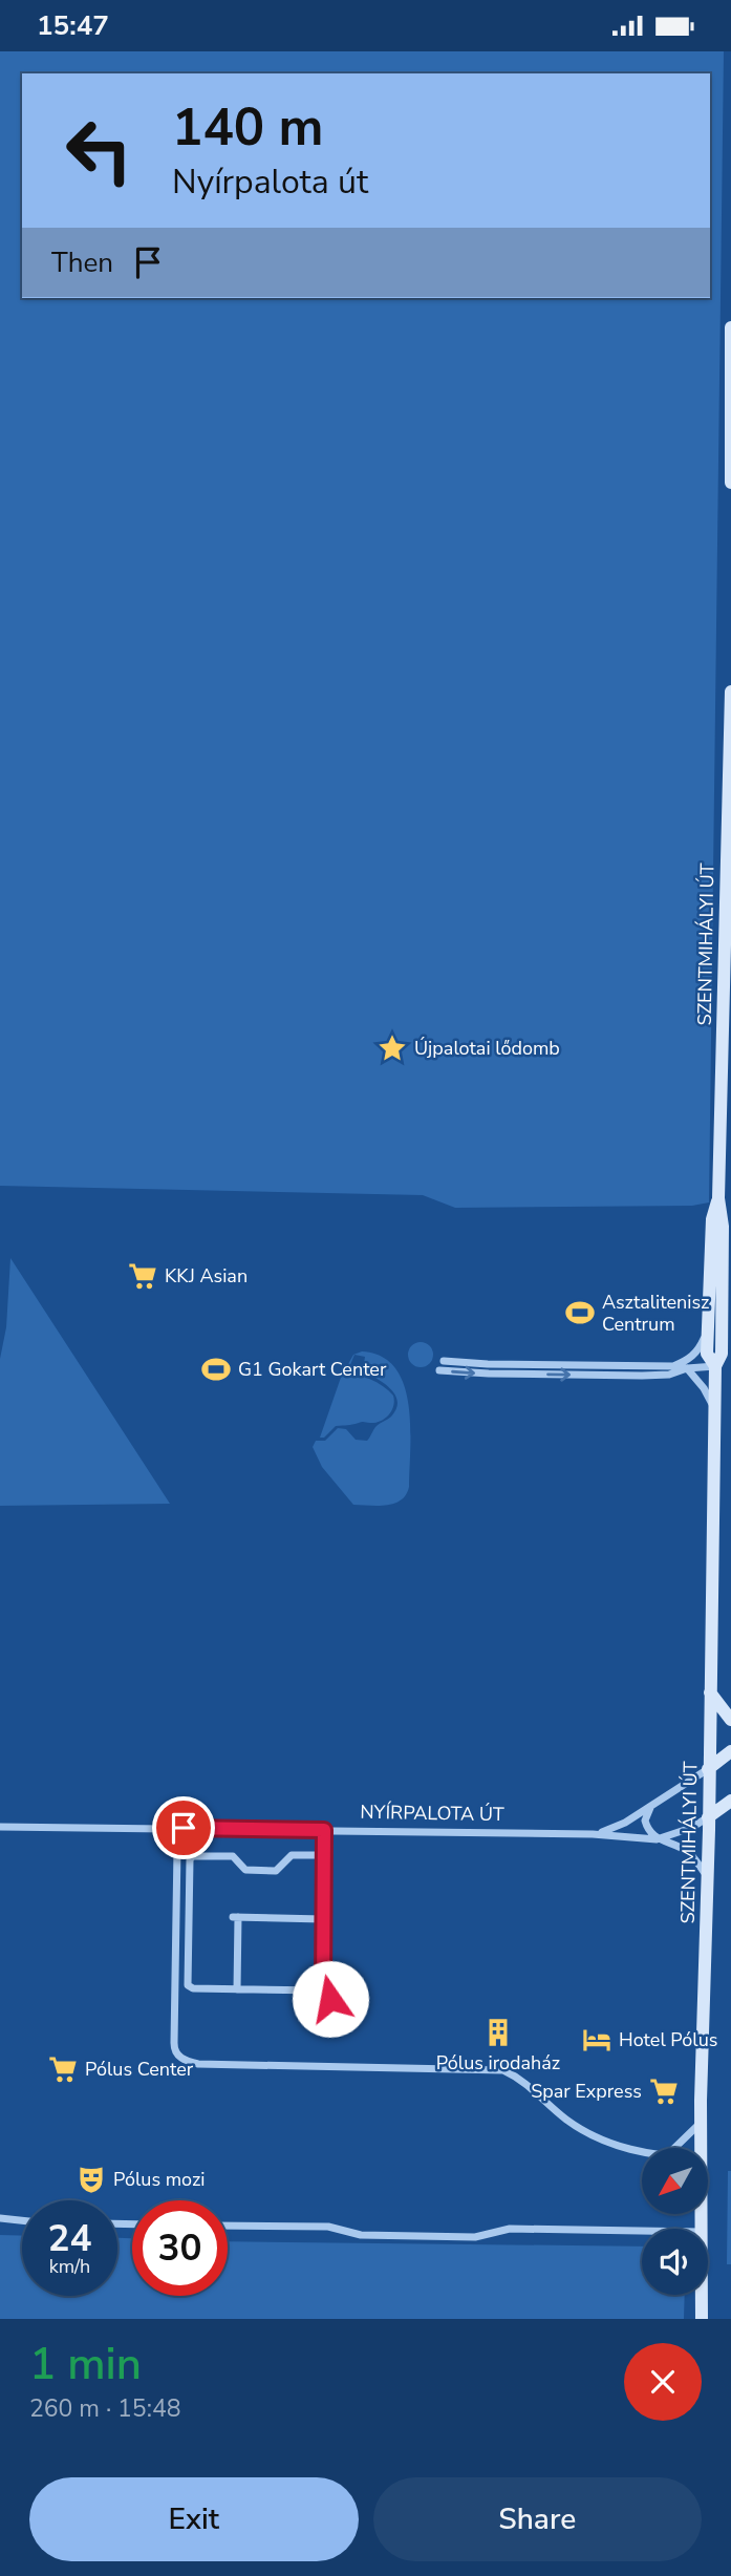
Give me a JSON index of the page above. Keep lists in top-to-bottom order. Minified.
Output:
{"streets":{"main road":["SZENTMIHÁLYI ÚT","NYÍRPALOTA ÚT"]},"crossings":[["SZENTMIHÁLYI ÚT","NYÍRPALOTA ÚT"]],"places":{"place":["Újpalotai lődomb"],"supermarket":["KKJ Asian","Pólus Center","Spar Express"],"sports":["Asztalitenisz Centrum","G1 Gokart Center"],"building":["Pólus irodaház"],"hotel":["Hotel Pólus"],"theatre":["Pólus mozi"]},"north":"bottom left","page":{"status":"15:47","turn":["140 m","Nyírpalota út"],"then":"Then","speed":"24 km/h","limit":"30","heading":["1 min","260 m · 15:48"],"buttons":["Exit","Share"]}}
